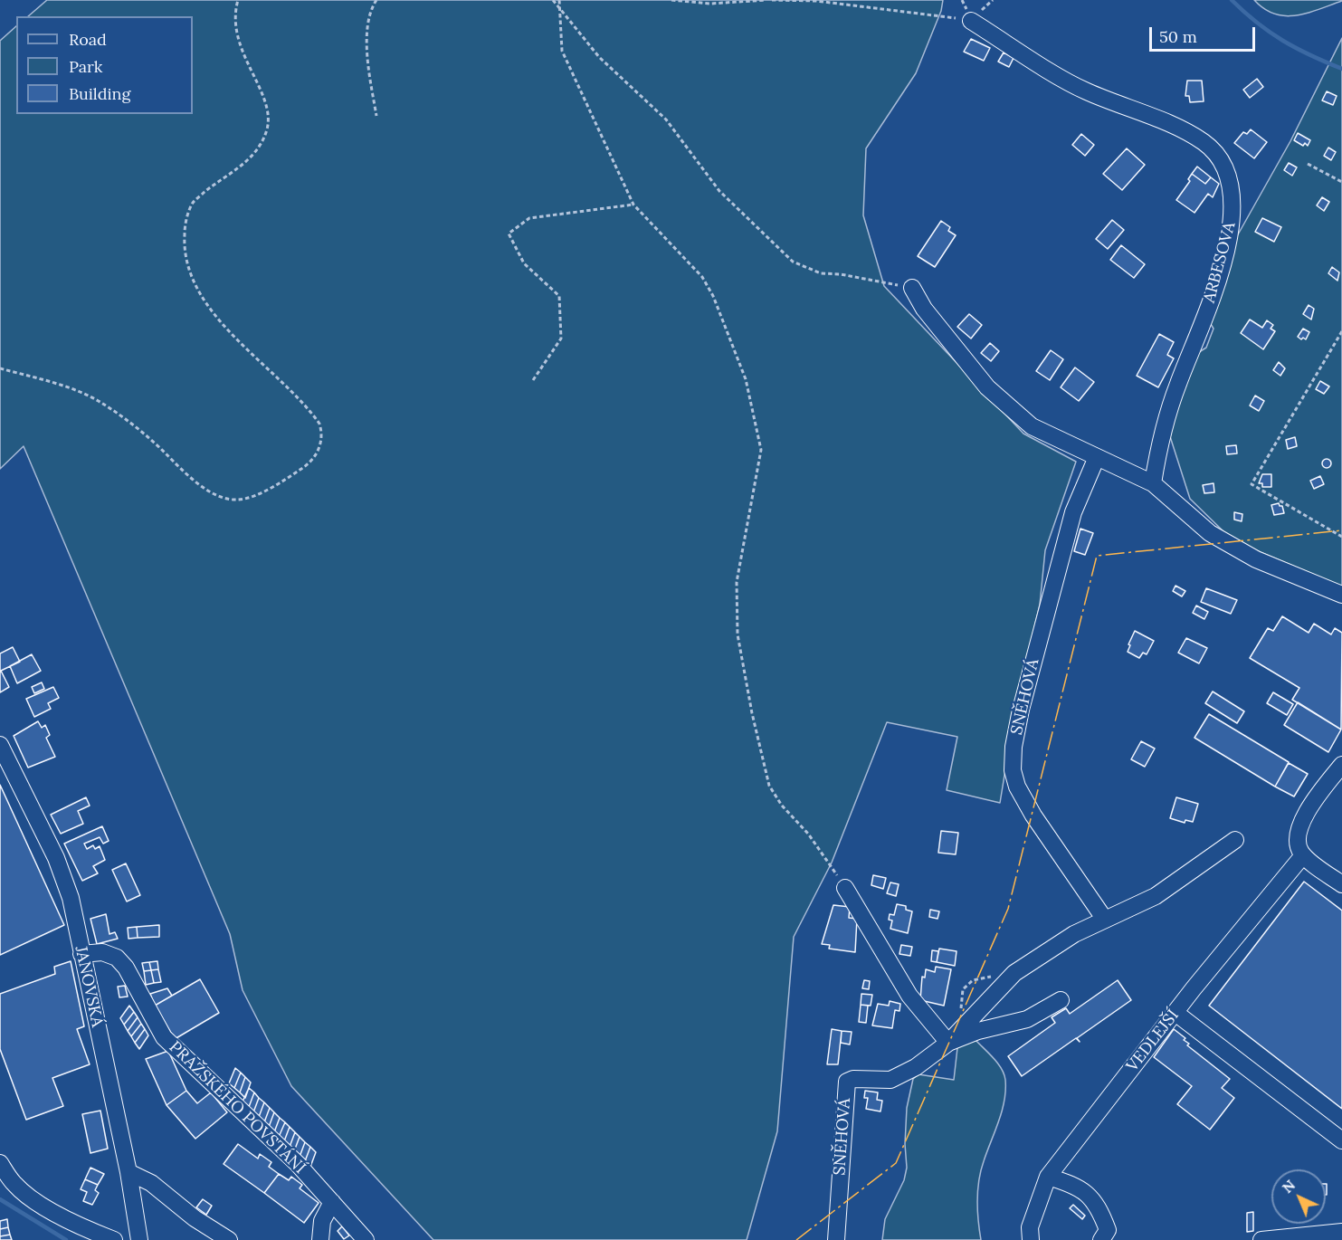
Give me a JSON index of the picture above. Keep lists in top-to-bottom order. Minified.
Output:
{"streets":{"street":["ARBESOVA","SNĚHOVÁ","JANOVSKÁ","VEDLEJŠÍ","PRAŽSKÉHO POVSTÁNÍ"]},"crossings":[["JANOVSKÁ","PRAŽSKÉHO POVSTÁNÍ"]],"legend":["Road","Park","Building"],"scale_bar":"50 m","north":"top left"}
